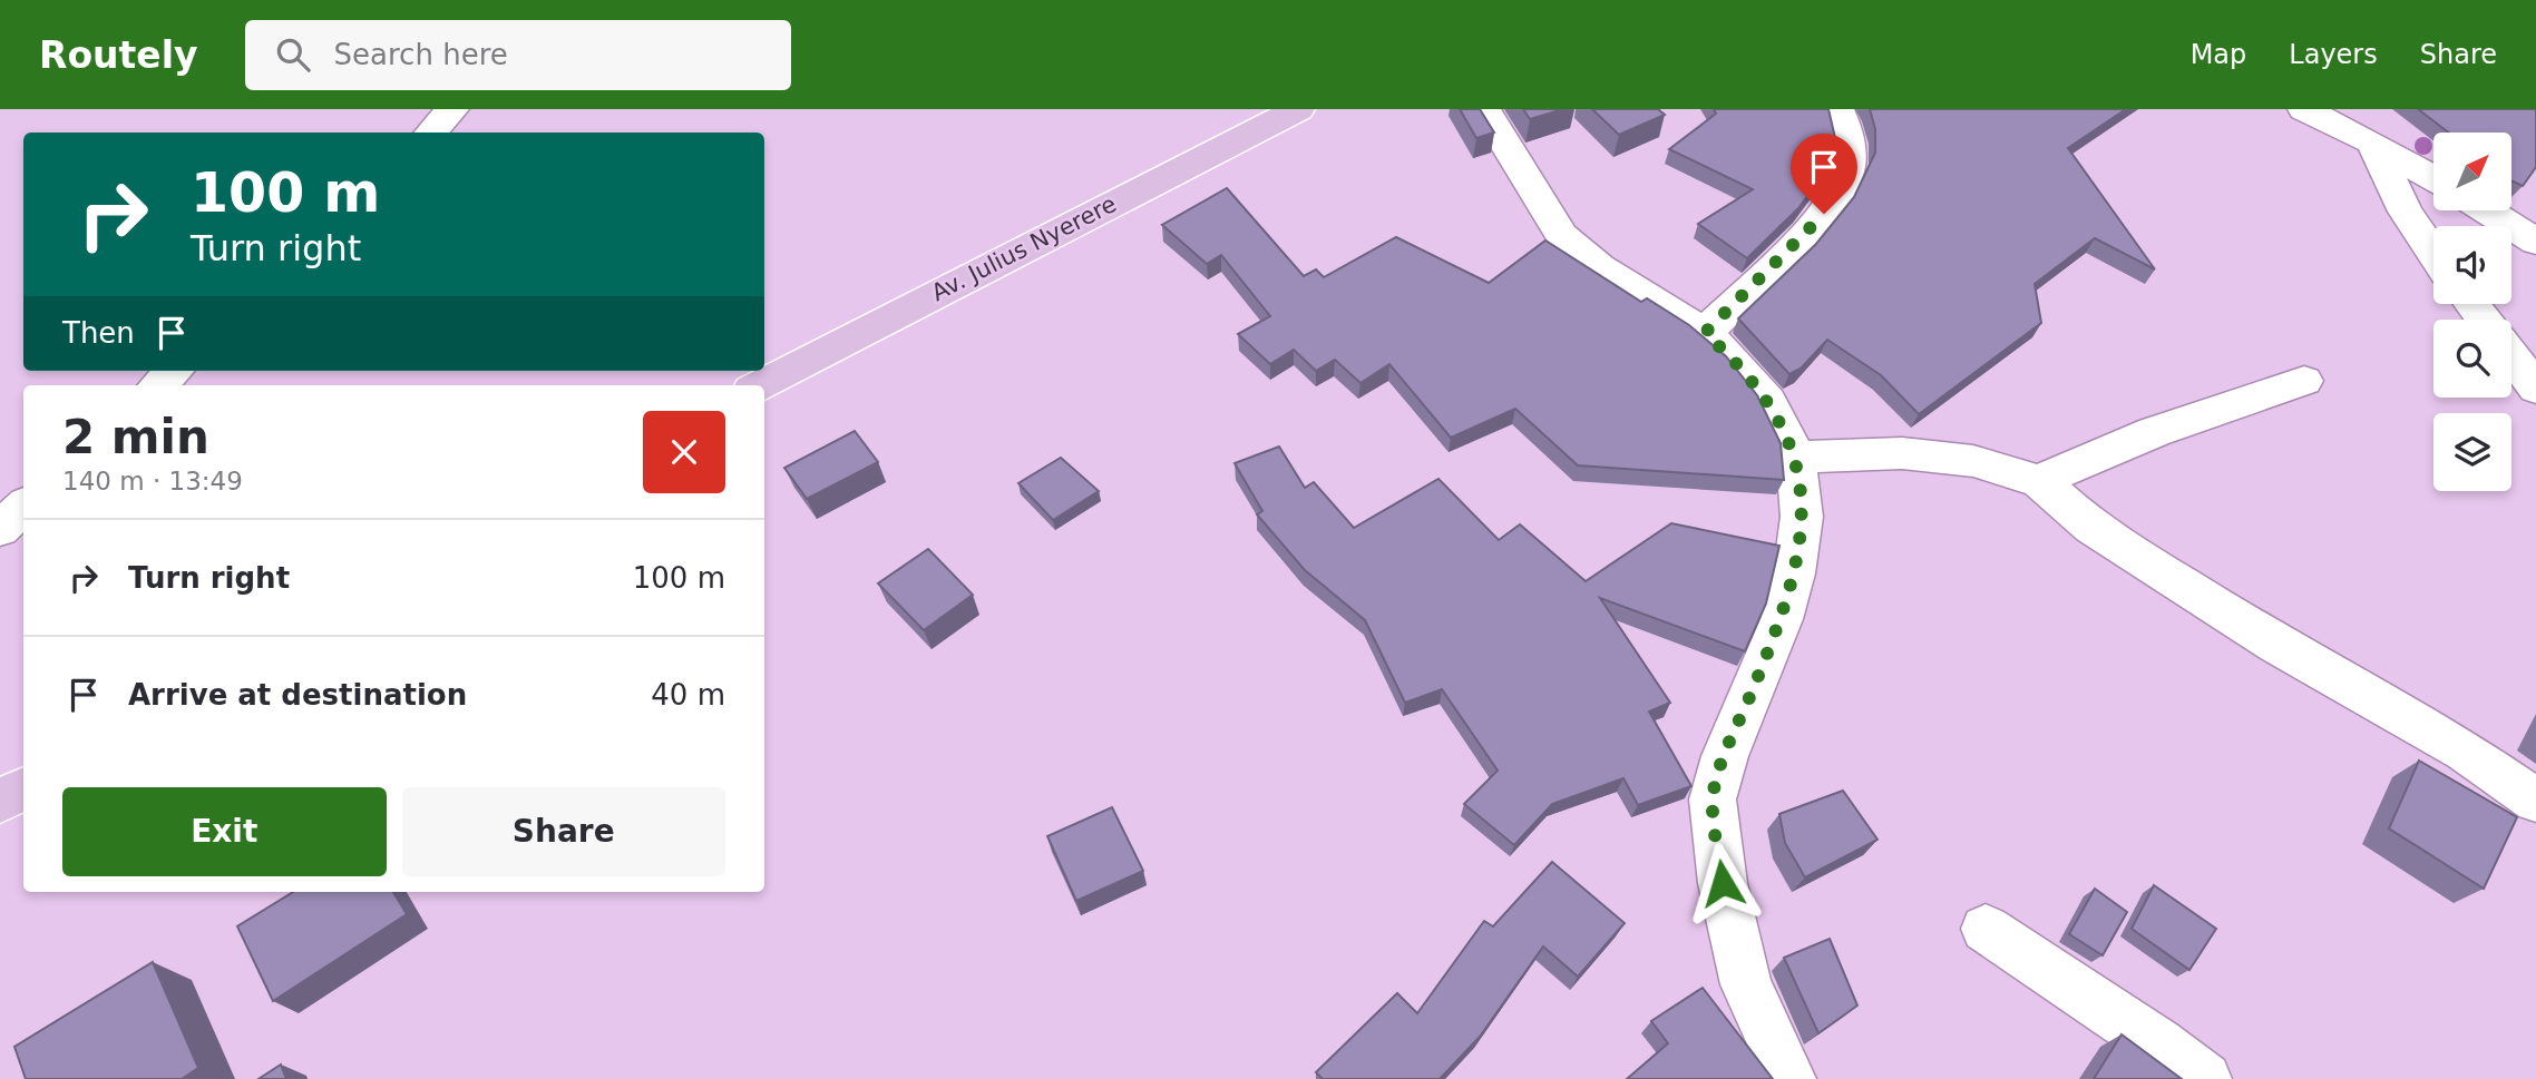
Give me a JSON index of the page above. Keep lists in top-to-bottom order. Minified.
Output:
{"streets":{"main road":["Av. Julius Nyerere"]},"north":"top right","page":{"header":"Routely","search":"Search here","nav":["Map","Layers","Share"],"turn":["100 m","Turn right"],"then":"Then","heading":["2 min","140 m · 13:49"],"list":[{"name":"Turn right","value":"100 m"},{"name":"Arrive at destination","value":"40 m"}],"buttons":["Exit","Share"]}}
